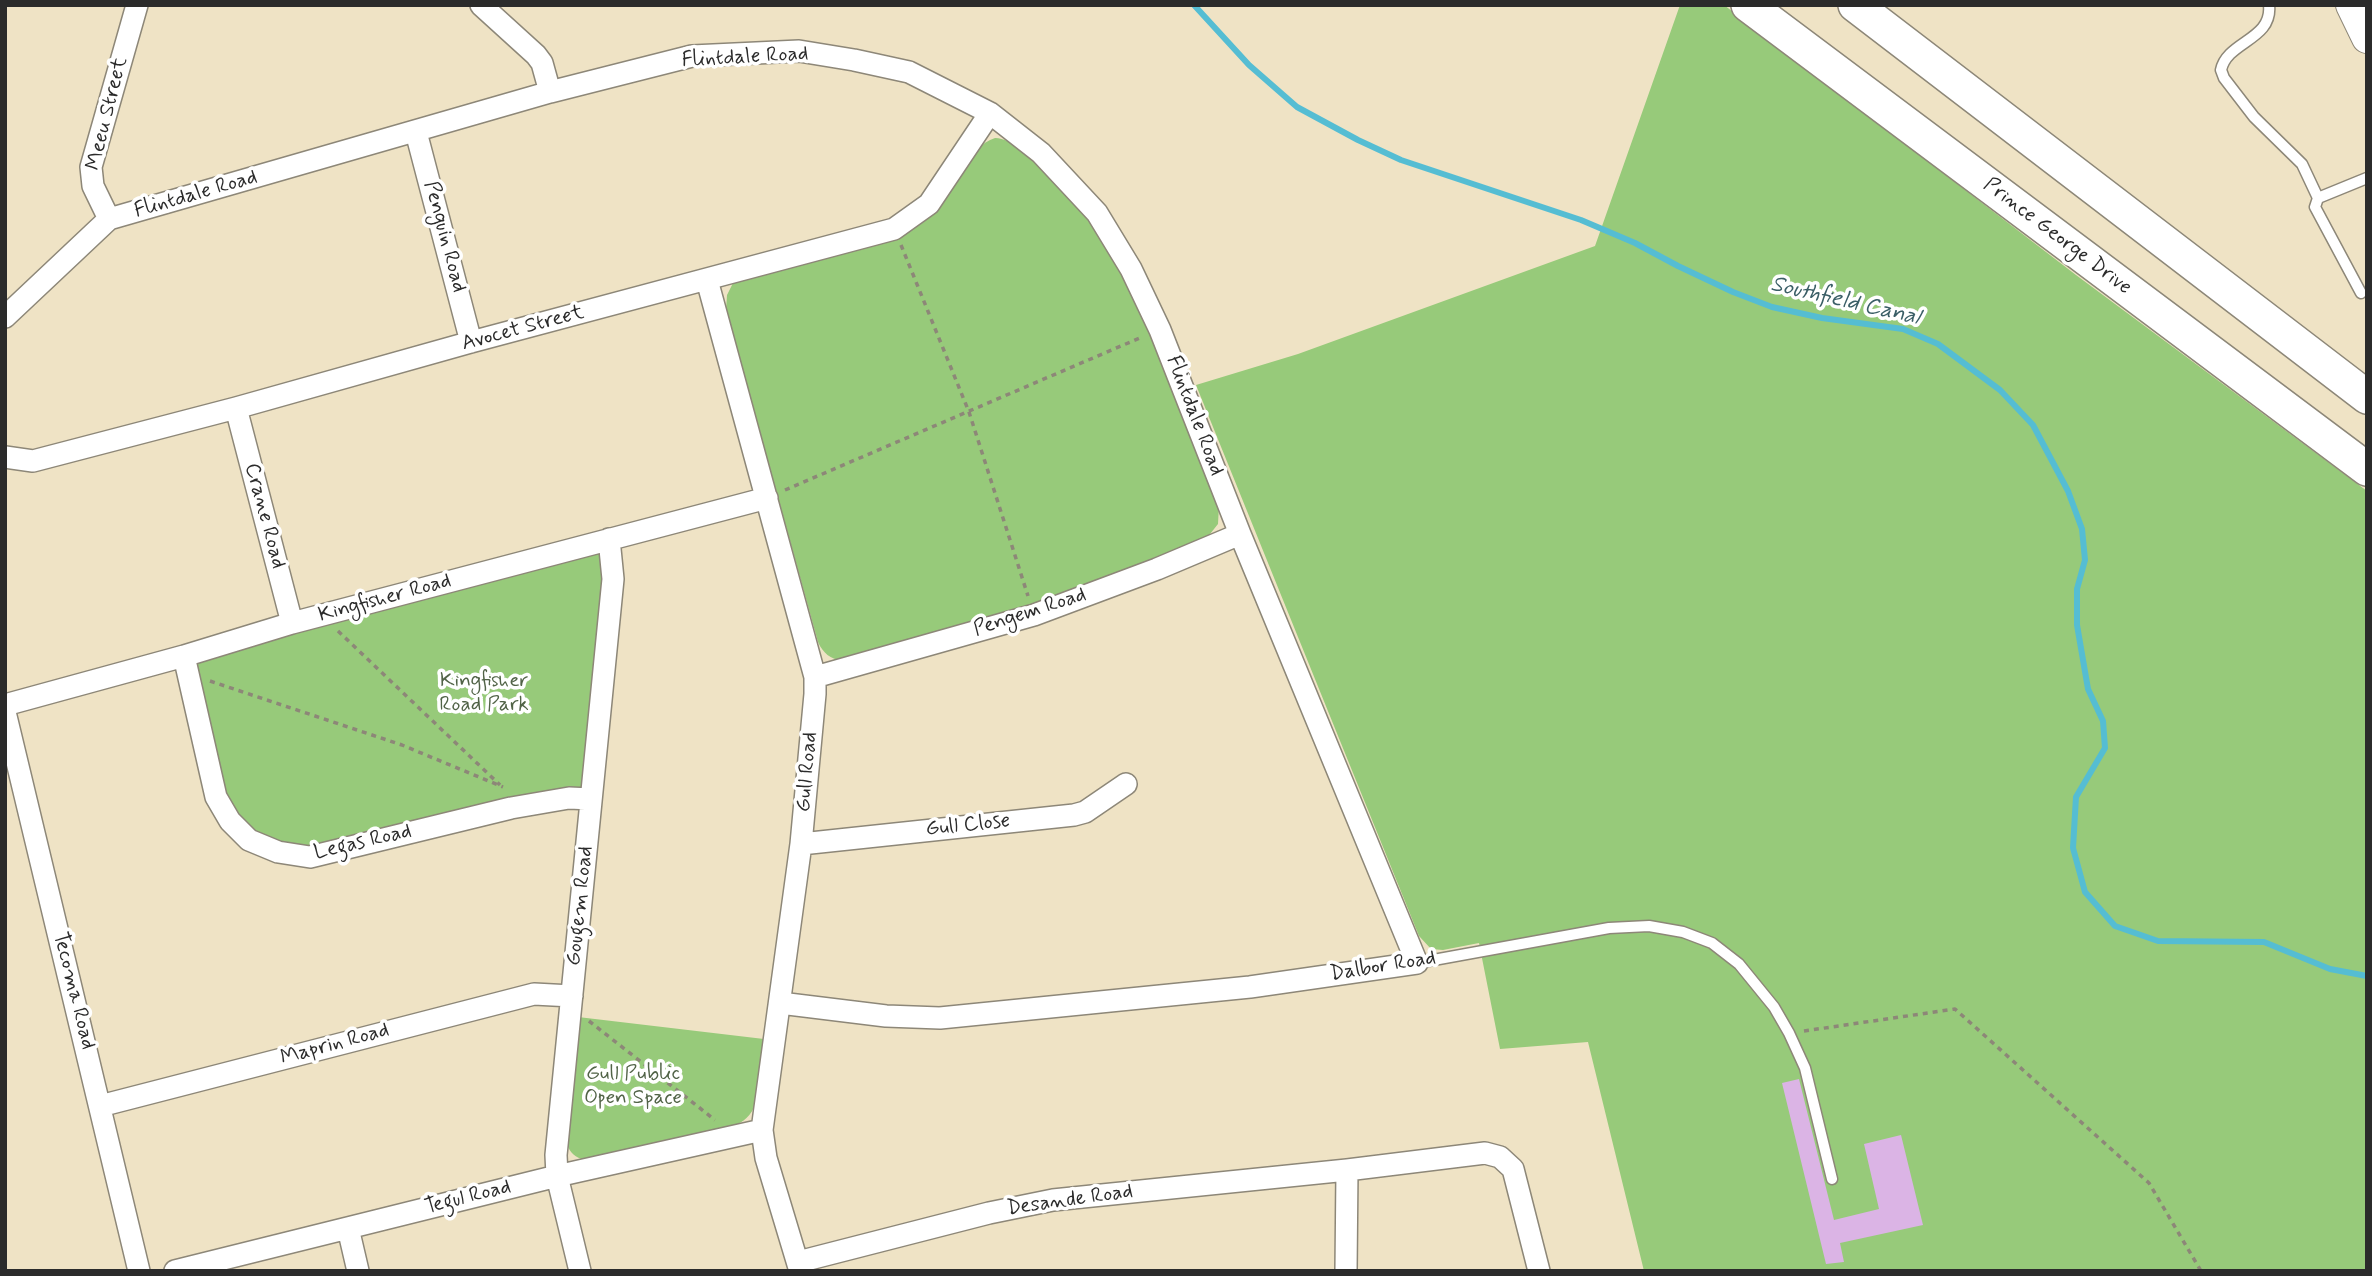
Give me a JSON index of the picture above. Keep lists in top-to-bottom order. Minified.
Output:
{"streets":{"main road":["Prince George Drive"],"street":["Flintdale Road","Meeu Street","Penguin Road","Avocet Street","Crane Road","Kingfisher Road","Pengem Road","Gull Road","Gull Close","Legas Road","Gougem Road","Dalbor Road","Tecoma Road","Maprin Road","Tegul Road","Desande Road"]},"crossings":[["Flintdale Road","Meeu Street"],["Flintdale Road","Penguin Road"],["Flintdale Road","Avocet Street"],["Flintdale Road","Pengem Road"],["Flintdale Road","Dalbor Road"],["Penguin Road","Avocet Street"],["Avocet Street","Crane Road"],["Avocet Street","Gull Road"],["Crane Road","Kingfisher Road"],["Kingfisher Road","Gull Road"],["Kingfisher Road","Legas Road"],["Kingfisher Road","Gougem Road"],["Pengem Road","Gull Road"],["Gull Road","Gull Close"],["Gull Road","Dalbor Road"],["Gull Road","Tegul Road"],["Gull Road","Desande Road"],["Legas Road","Gougem Road"],["Gougem Road","Maprin Road"],["Gougem Road","Tegul Road"],["Tecoma Road","Maprin Road"]],"water":["Southfield Canal"],"parks":["Kingfisher Road Park","Gull Public Open Space"]}
